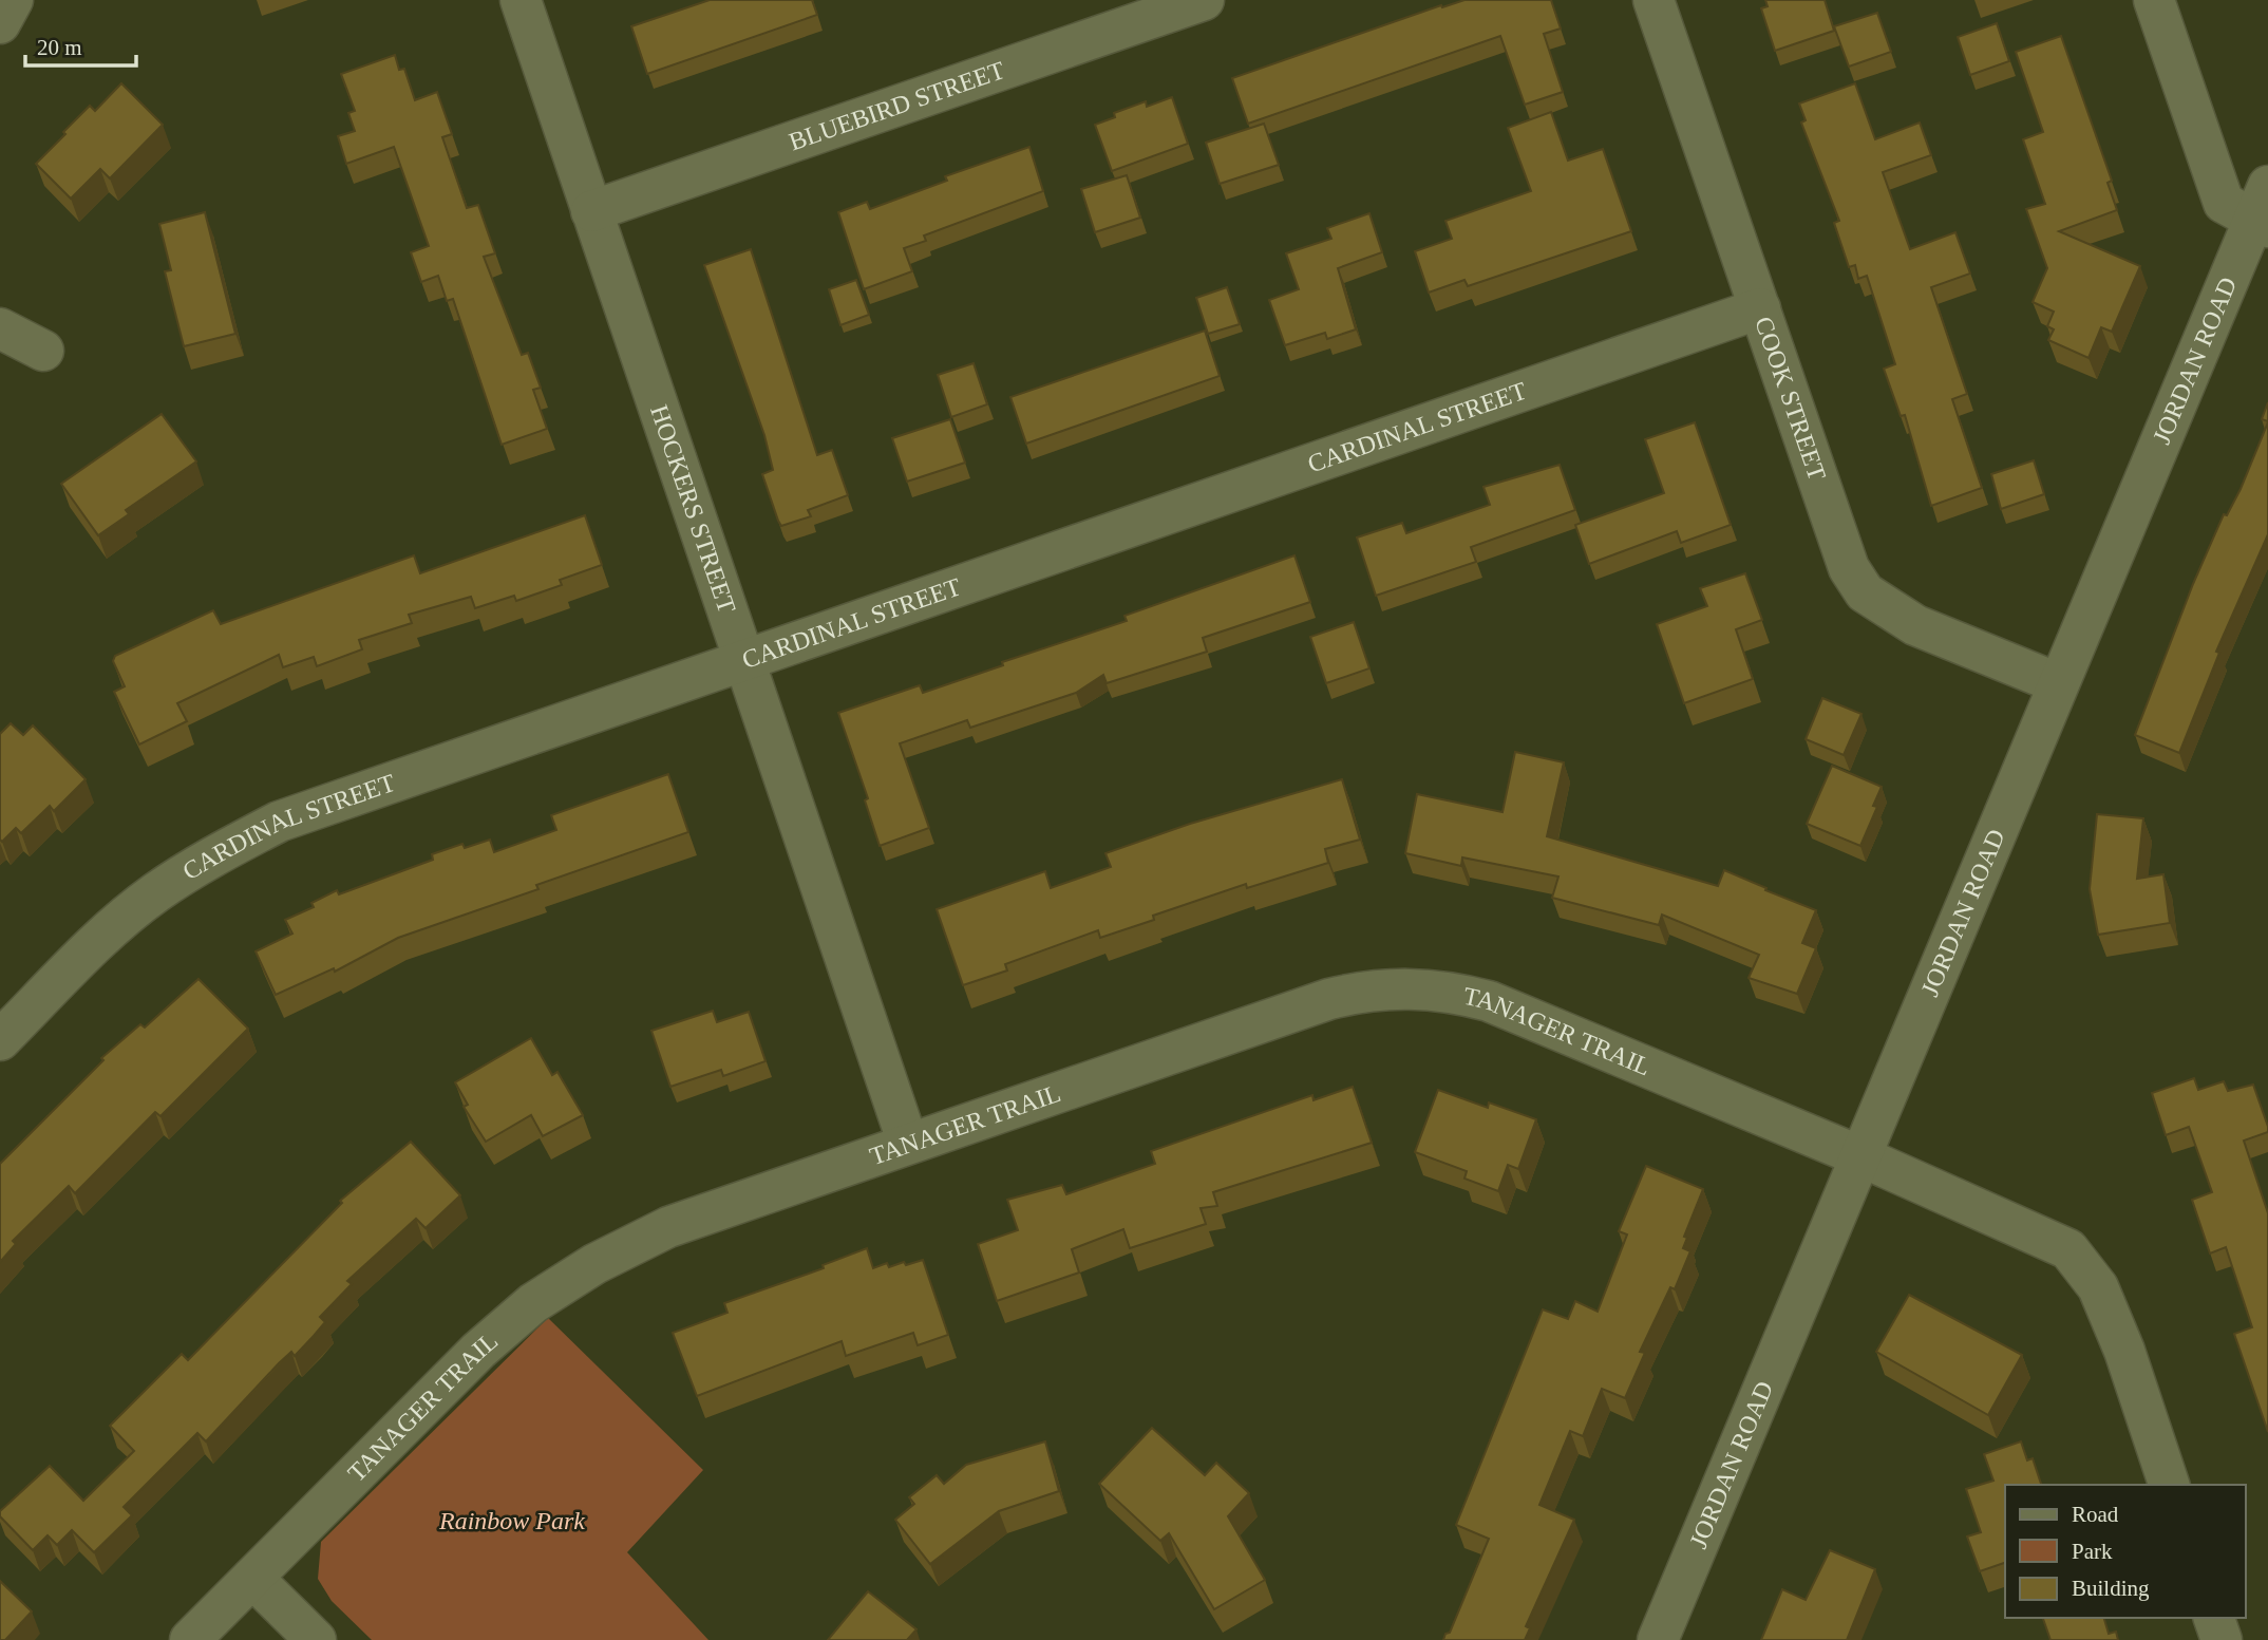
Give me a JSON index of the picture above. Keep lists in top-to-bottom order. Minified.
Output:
{"streets":{"street":["BLUEBIRD STREET","JORDAN ROAD","COOK STREET","CARDINAL STREET","HOCKERS STREET","TANAGER TRAIL"]},"crossings":[["BLUEBIRD STREET","HOCKERS STREET"],["JORDAN ROAD","COOK STREET"],["JORDAN ROAD","TANAGER TRAIL"],["COOK STREET","CARDINAL STREET"],["CARDINAL STREET","HOCKERS STREET"],["HOCKERS STREET","TANAGER TRAIL"]],"parks":["Rainbow Park"],"legend":["Road","Park","Building"],"scale_bar":"20 m"}
